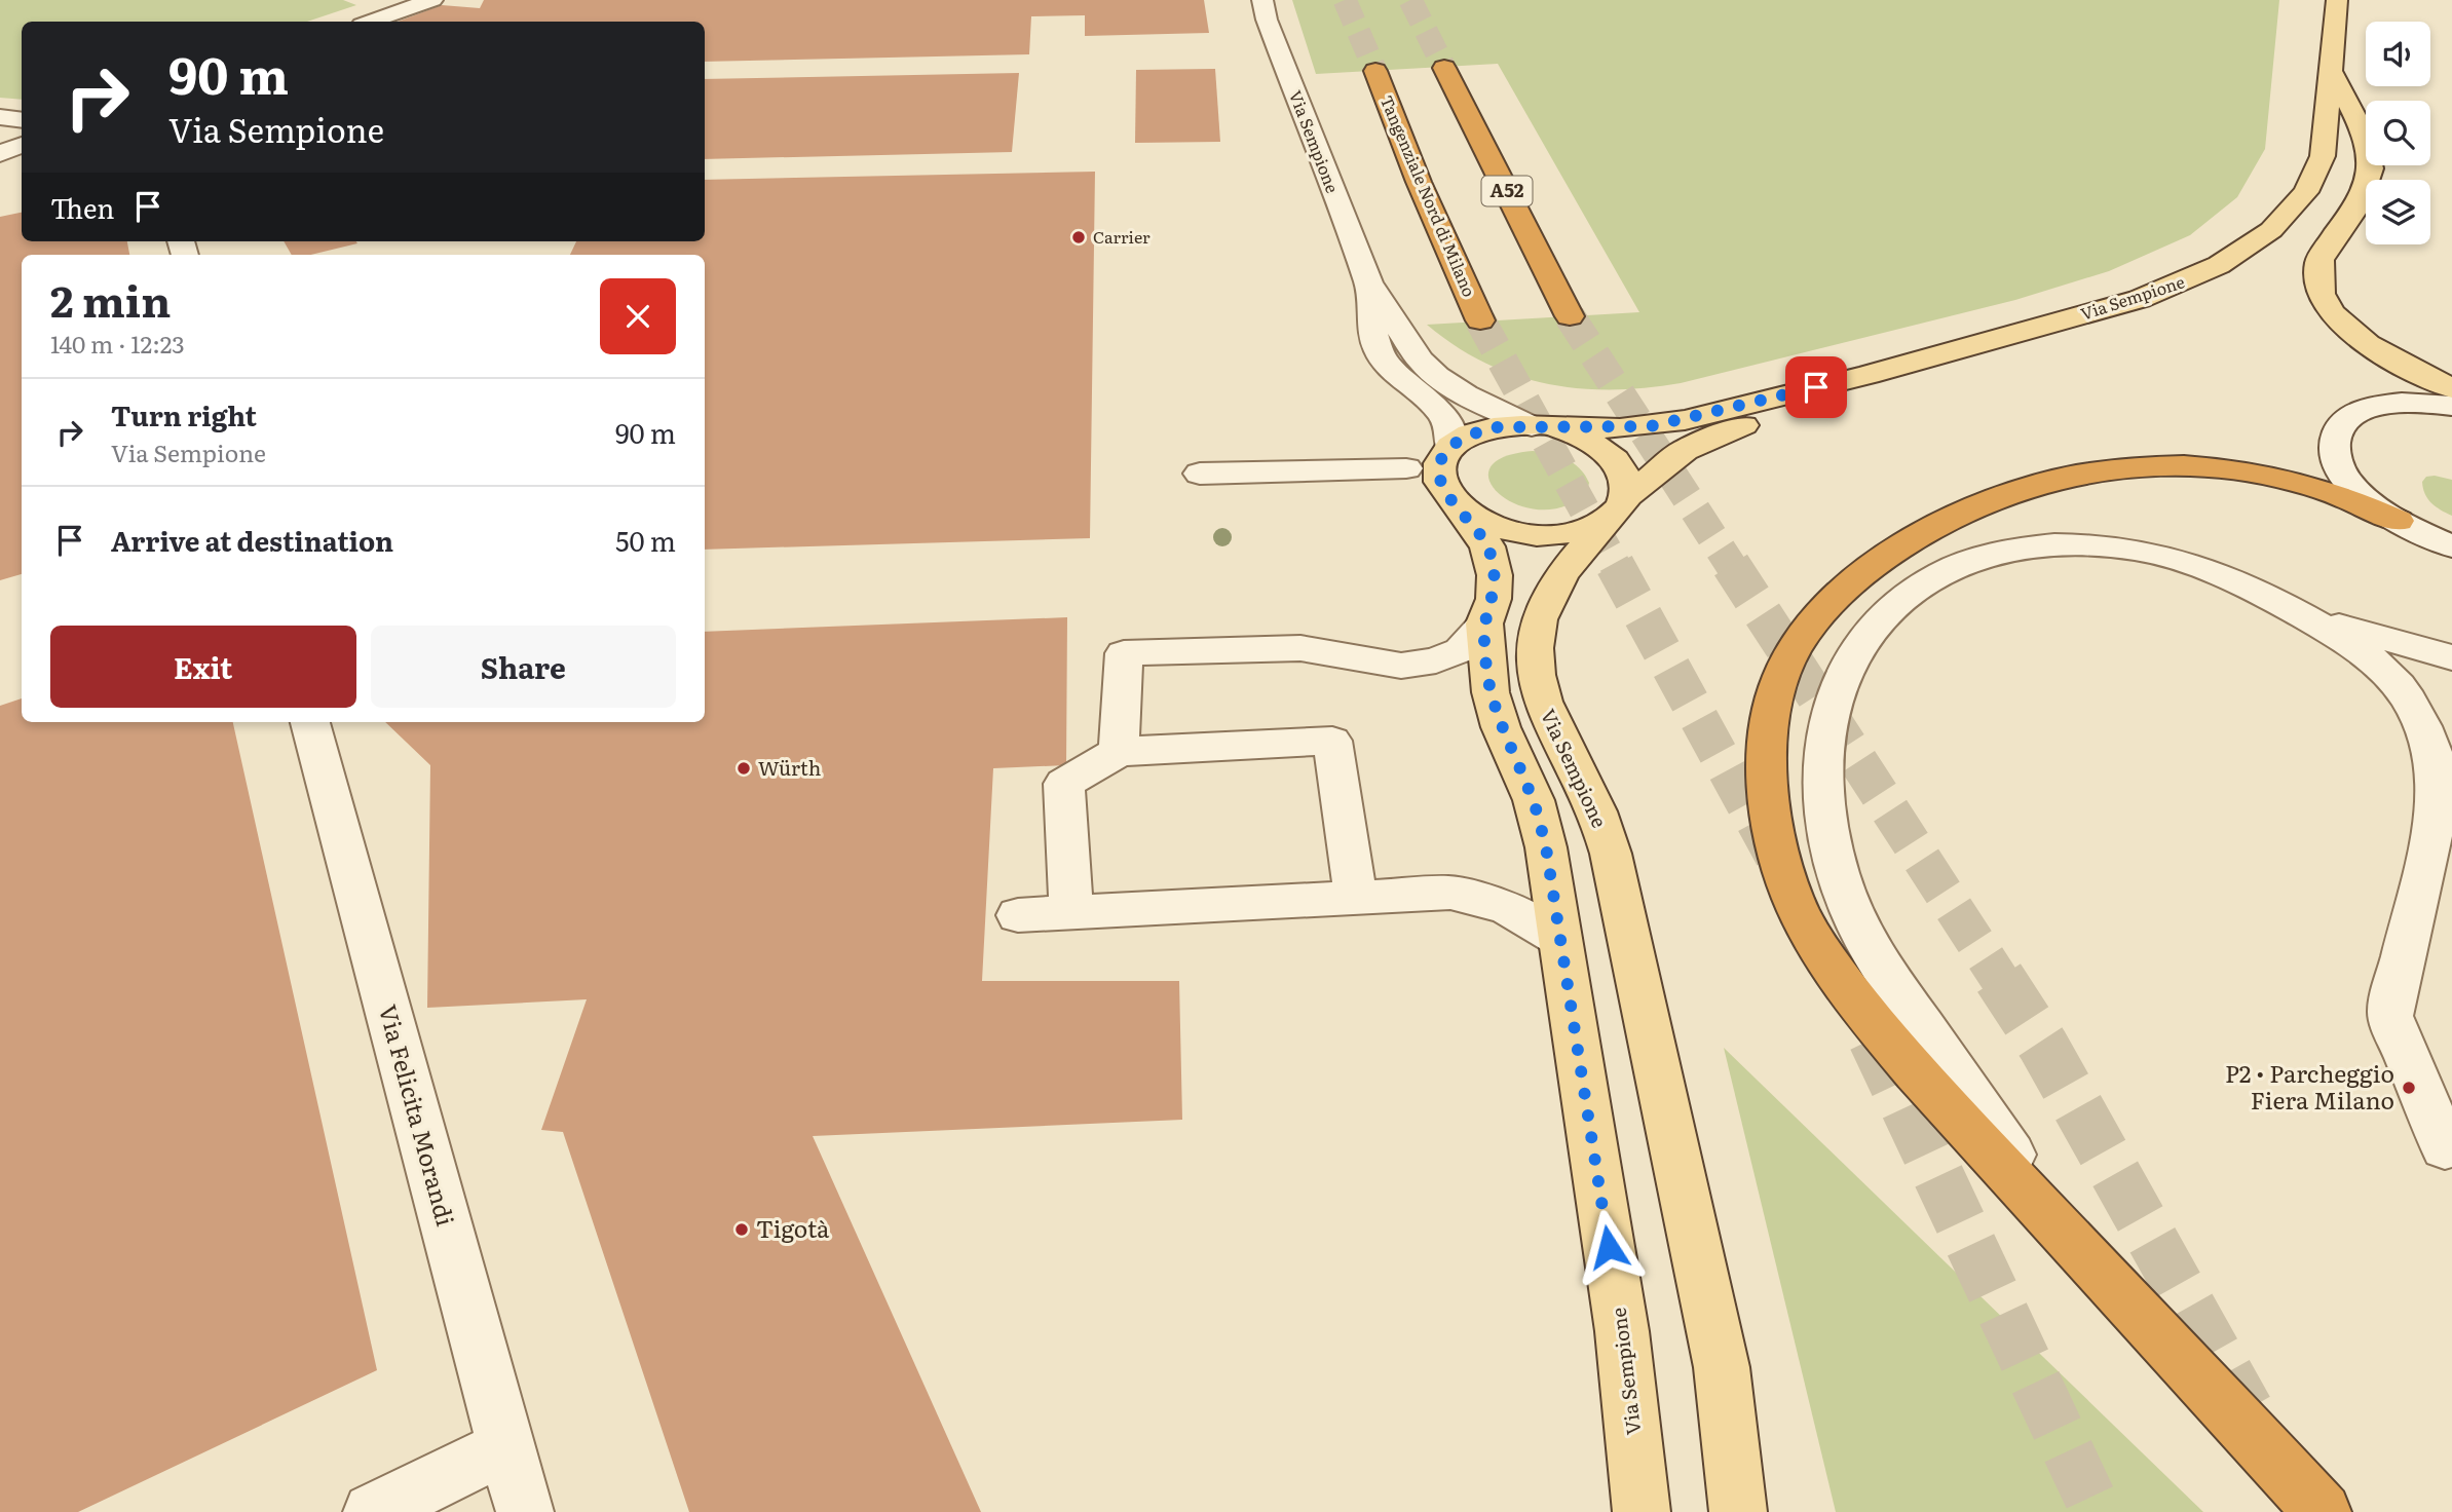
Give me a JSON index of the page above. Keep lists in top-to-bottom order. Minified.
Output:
{"streets":{"highway":["A52","Tangenziale Nord di Milano"],"main road":["Via Sempione"],"street":["Via Felicita Morandi"]},"places":["Carrier","Würth","P2 • Parcheggio Fiera Milano","Tigotà"],"page":{"turn":["90 m","Via Sempione"],"then":"Then","heading":["2 min","140 m · 12:23"],"list":[{"name":"Turn right","note":"Via Sempione","value":"90 m"},{"name":"Arrive at destination","value":"50 m"}],"buttons":["Exit","Share"]}}
